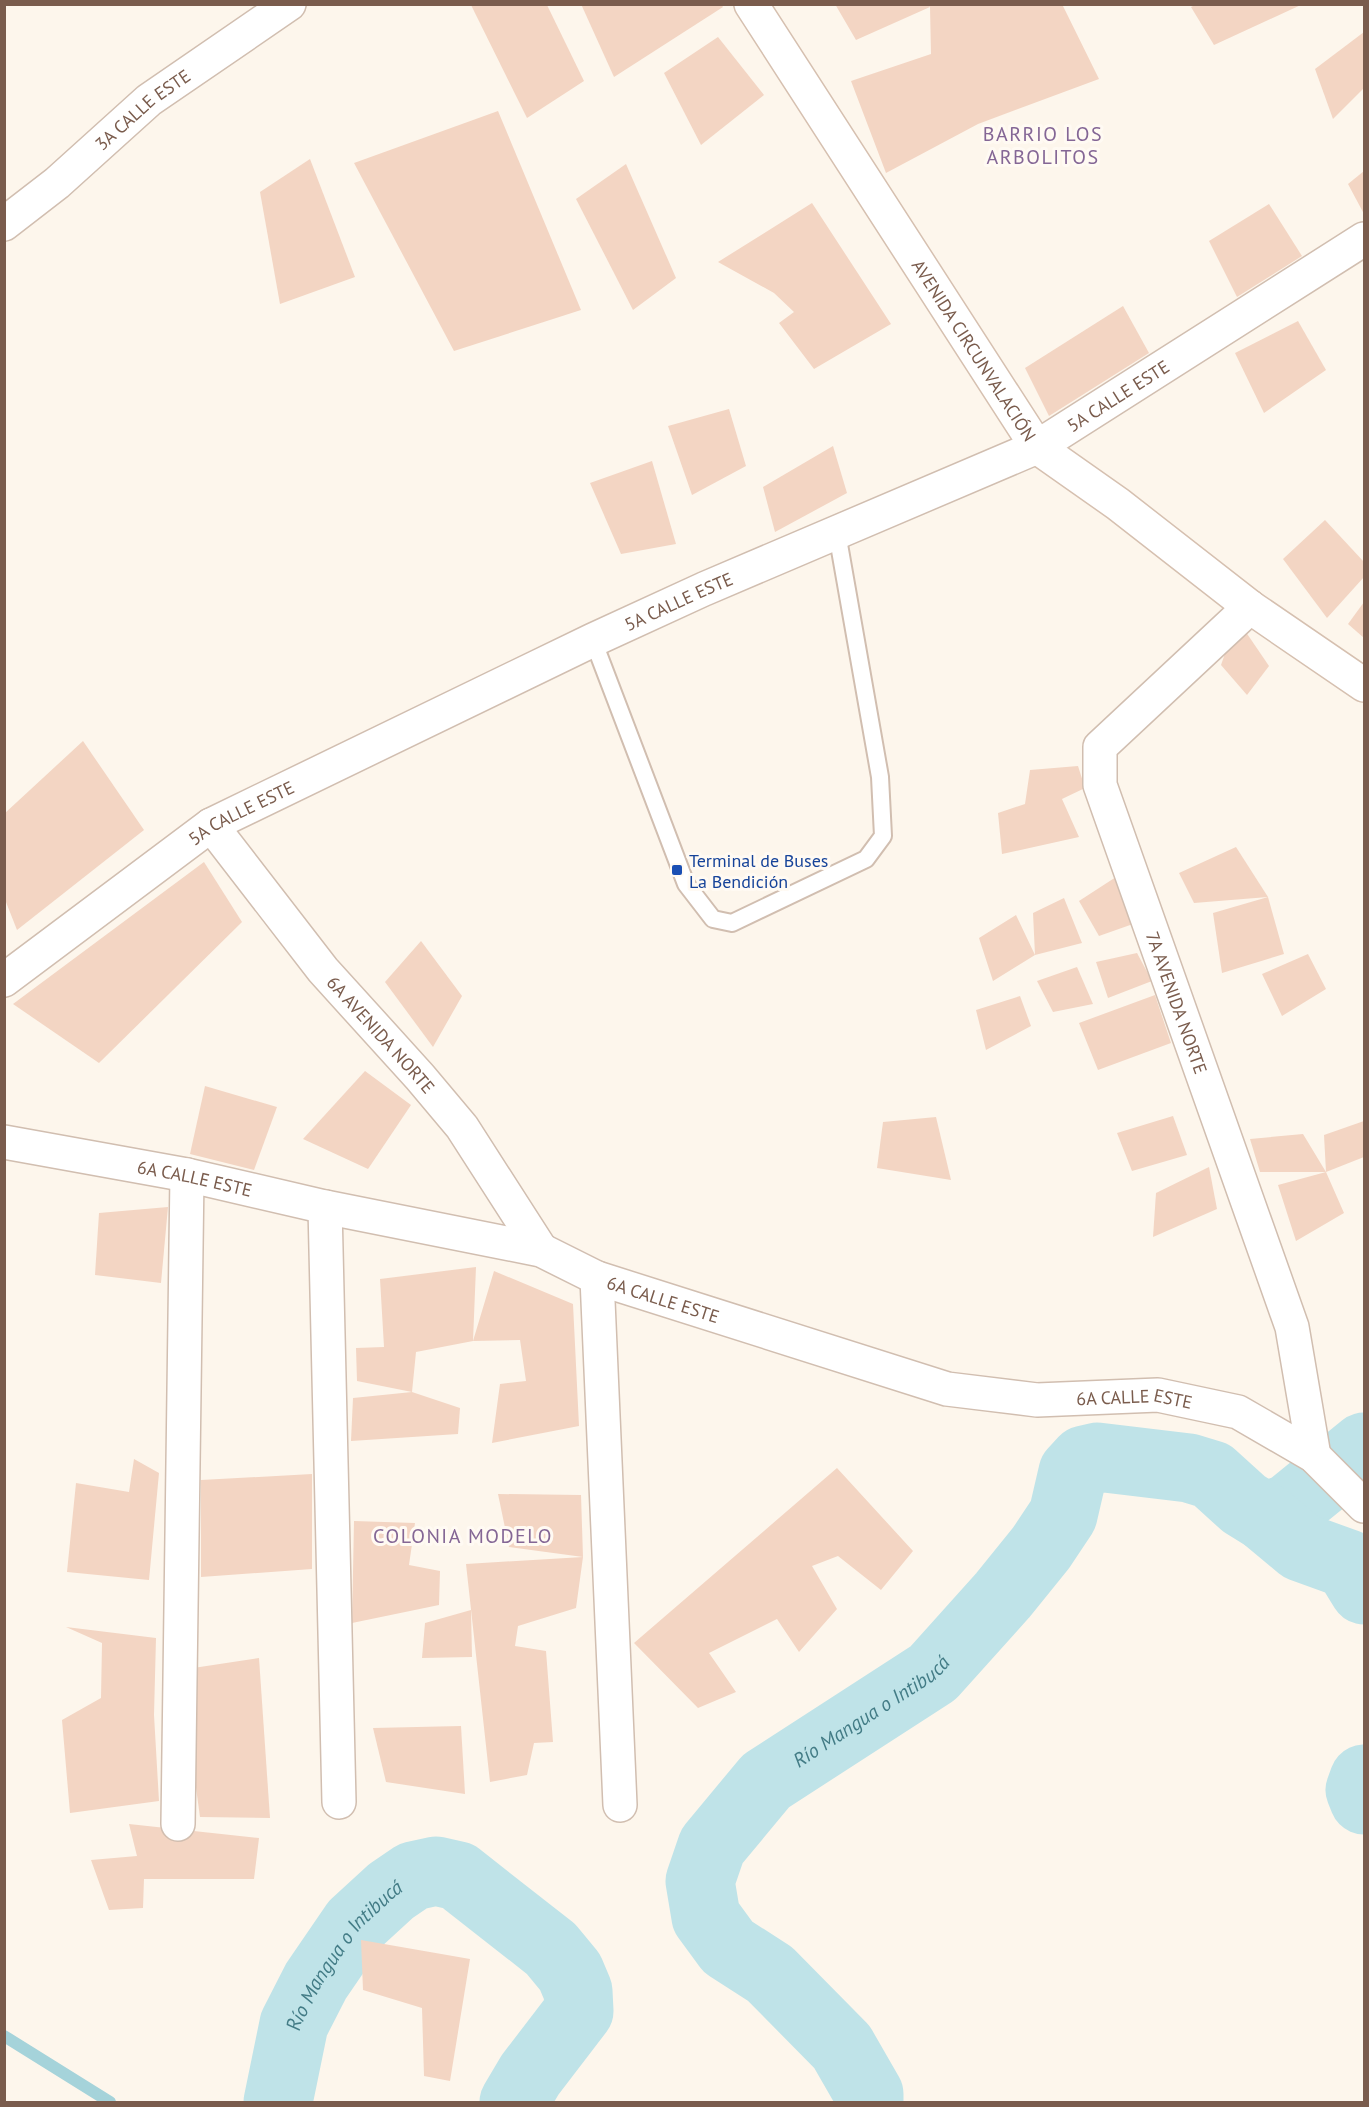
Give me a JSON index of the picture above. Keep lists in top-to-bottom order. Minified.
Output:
{"streets":{"street":["3A CALLE ESTE","AVENIDA CIRCUNVALACIÓN","5A CALLE ESTE","7A AVENIDA NORTE","6A AVENIDA NORTE","6A CALLE ESTE"]},"crossings":[["AVENIDA CIRCUNVALACIÓN","5A CALLE ESTE"],["AVENIDA CIRCUNVALACIÓN","7A AVENIDA NORTE"],["5A CALLE ESTE","6A AVENIDA NORTE"],["7A AVENIDA NORTE","6A CALLE ESTE"],["6A AVENIDA NORTE","6A CALLE ESTE"]],"districts":["BARRIO LOS ARBOLITOS","COLONIA MODELO"],"water":["Río Mangua o Intibucá"],"places":{"transit":["Terminal de Buses La Bendición"]}}
